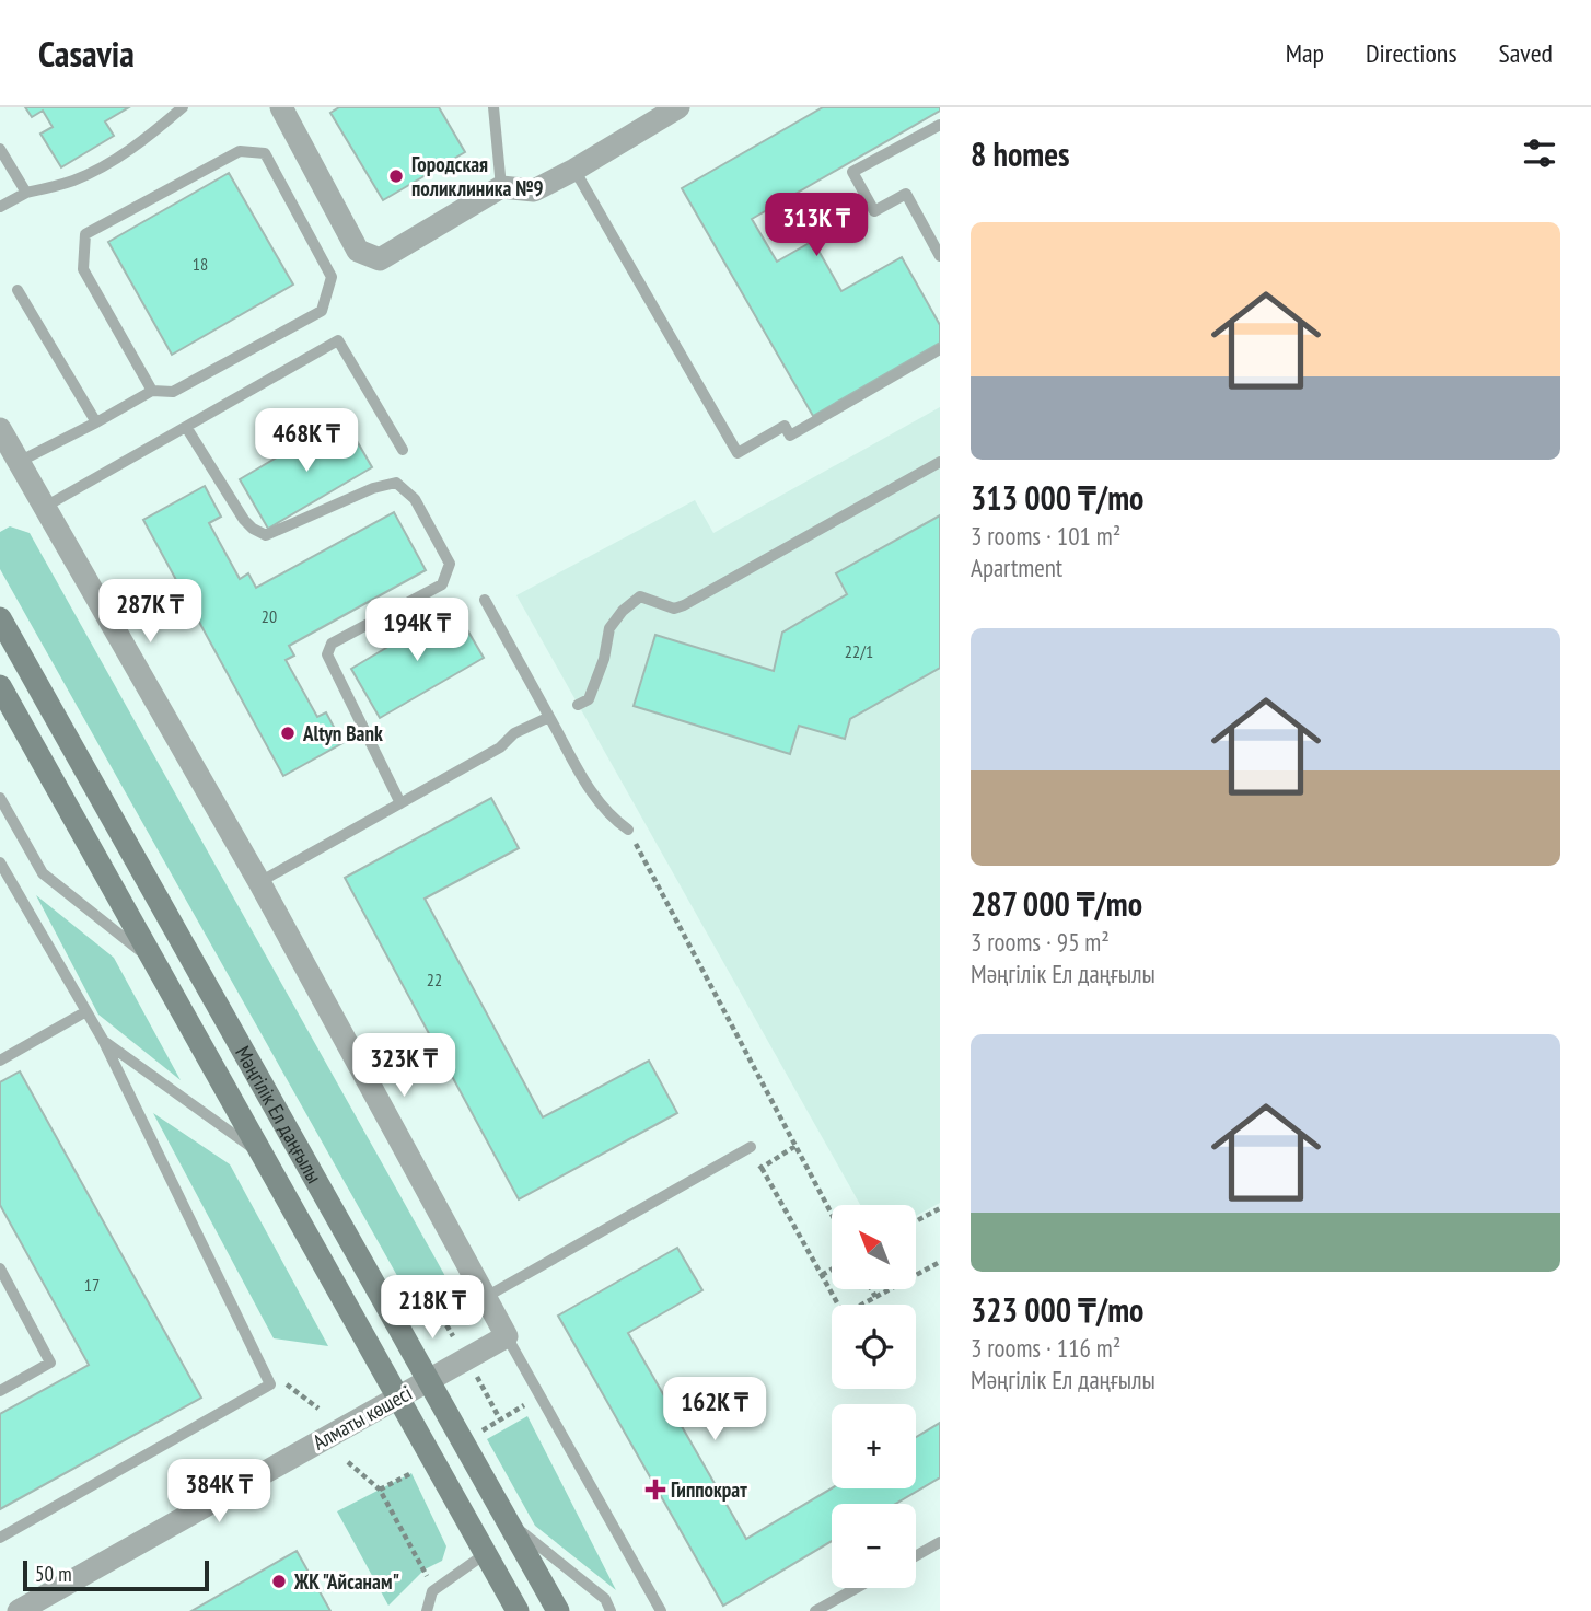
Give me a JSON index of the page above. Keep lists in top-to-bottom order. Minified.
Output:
{"streets":{"main road":["Мәңгілік Ел даңғылы"],"street":["Алматы көшесі"]},"crossings":[["Мәңгілік Ел даңғылы","Алматы көшесі"]],"places":{"other":["Городская поликлиника №9","Altyn Bank","ЖК \"Айсанам\""],"health":["Гиппократ"]},"house_numbers":["18","20","22/1","22","17"],"scale_bar":"50 m","north":"top left","page":{"header":"Casavia","nav":["Map","Directions","Saved"],"heading":"8 homes","price":["313K ₸","468K ₸","287K ₸","194K ₸","323K ₸","218K ₸","162K ₸","384K ₸"],"list":[{"name":"313 000 ₸/mo","note":"3 rooms · 101 m² · Apartment"},{"name":"287 000 ₸/mo","note":"3 rooms · 95 m² · Мәңгілік Ел даңғылы"},{"name":"323 000 ₸/mo","note":"3 rooms · 116 m² · Мәңгілік Ел даңғылы"}],"map_buttons":["+","−"],"scale":"50 m"}}
